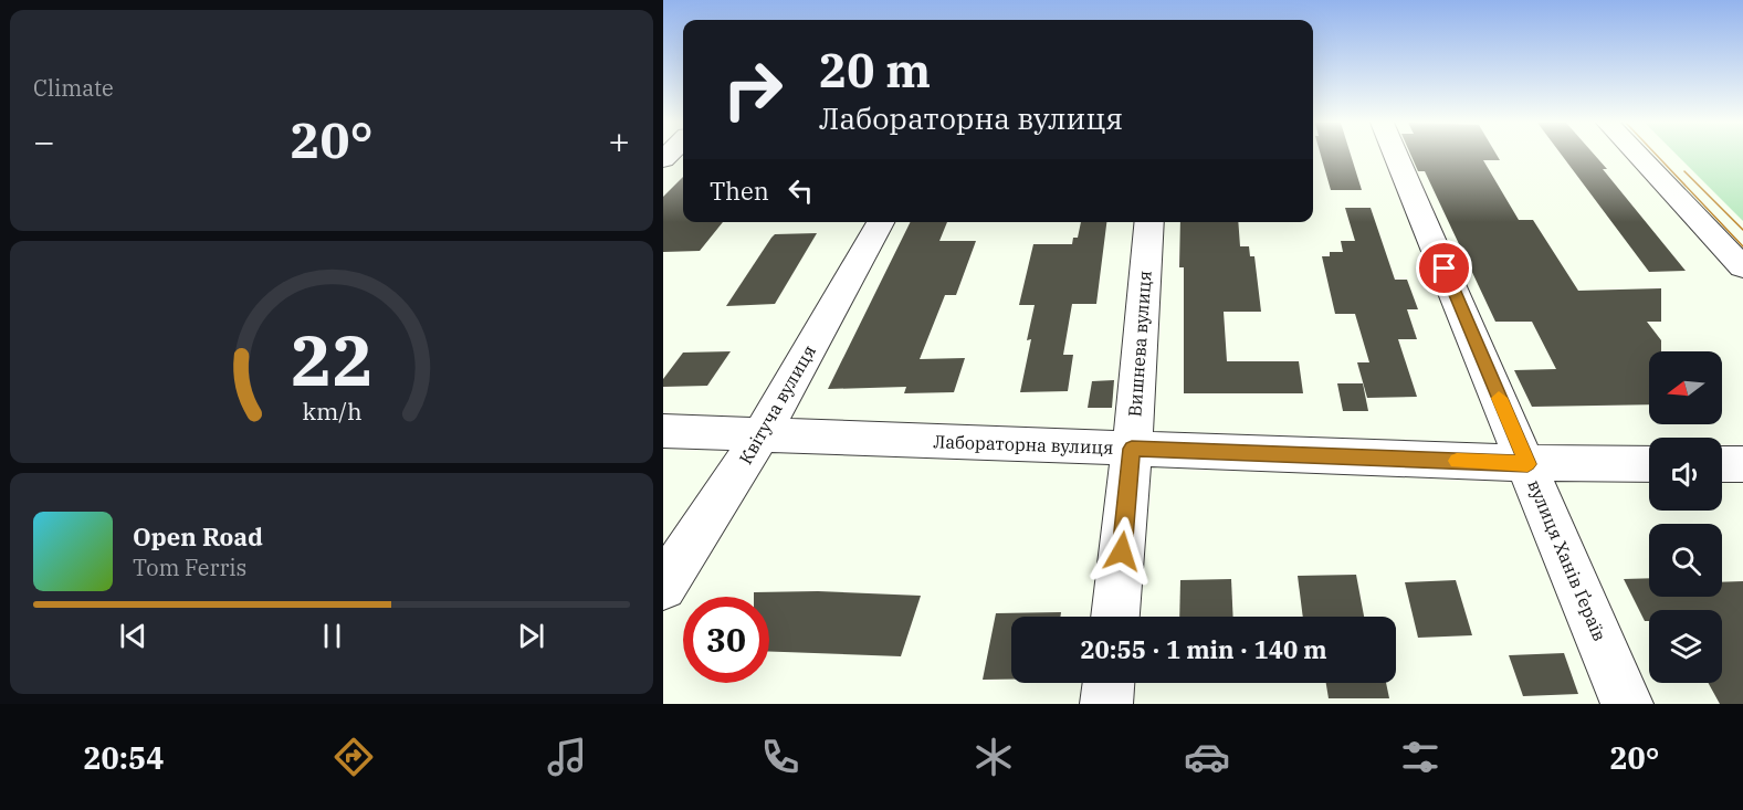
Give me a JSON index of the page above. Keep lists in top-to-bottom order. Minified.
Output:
{"streets":{"street":["Вишнева вулиця","Квітуча вулиця","Лабораторна вулиця","вулиця Ханів Ґераїв"]},"crossings":[["Вишнева вулиця","Лабораторна вулиця"],["Квітуча вулиця","Лабораторна вулиця"],["Лабораторна вулиця","вулиця Ханів Ґераїв"]],"north":"left","page":{"tile":"Climate","turn":["20 m","Лабораторна вулиця"],"heat":["−","20°","+"],"then":"Then","song":["Open Road","Tom Ferris"],"limit":"30","trip":"20:55 · 1 min · 140 m","tabs":["20:54","20°"],"gauge":["22","km/h"]}}
